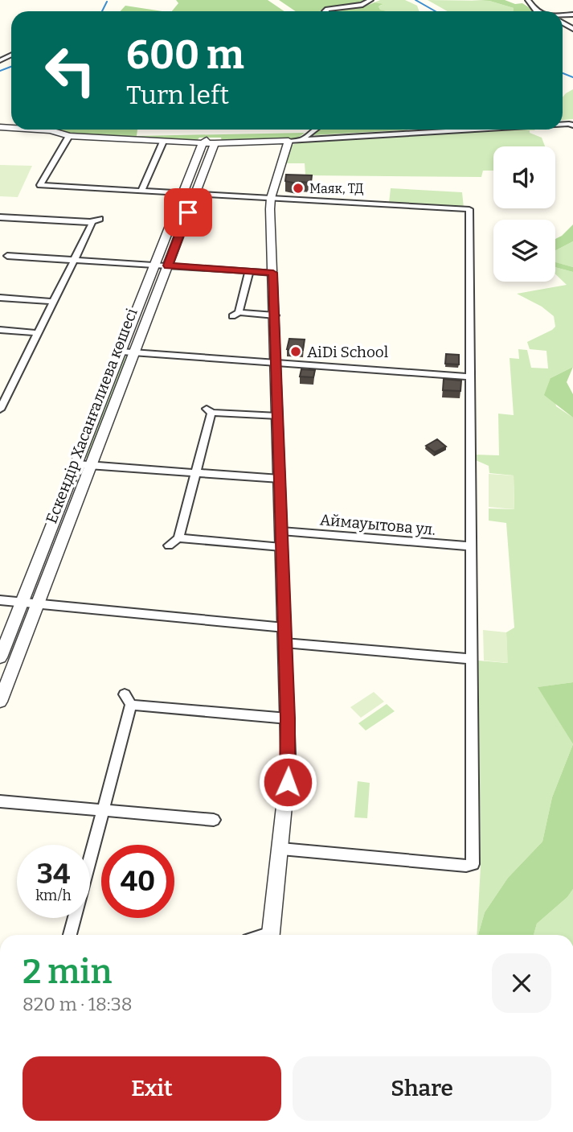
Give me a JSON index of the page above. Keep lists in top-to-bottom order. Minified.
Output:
{"streets":{"street":["Ескендір Хасанғалиева көшесі","Аймауытова ул."]},"places":["Маяк, ТД","AiDi School"],"page":{"turn":["600 m","Turn left"],"speed":"34 km/h","limit":"40","heading":["2 min","820 m · 18:38"],"buttons":["Exit","Share"]}}
